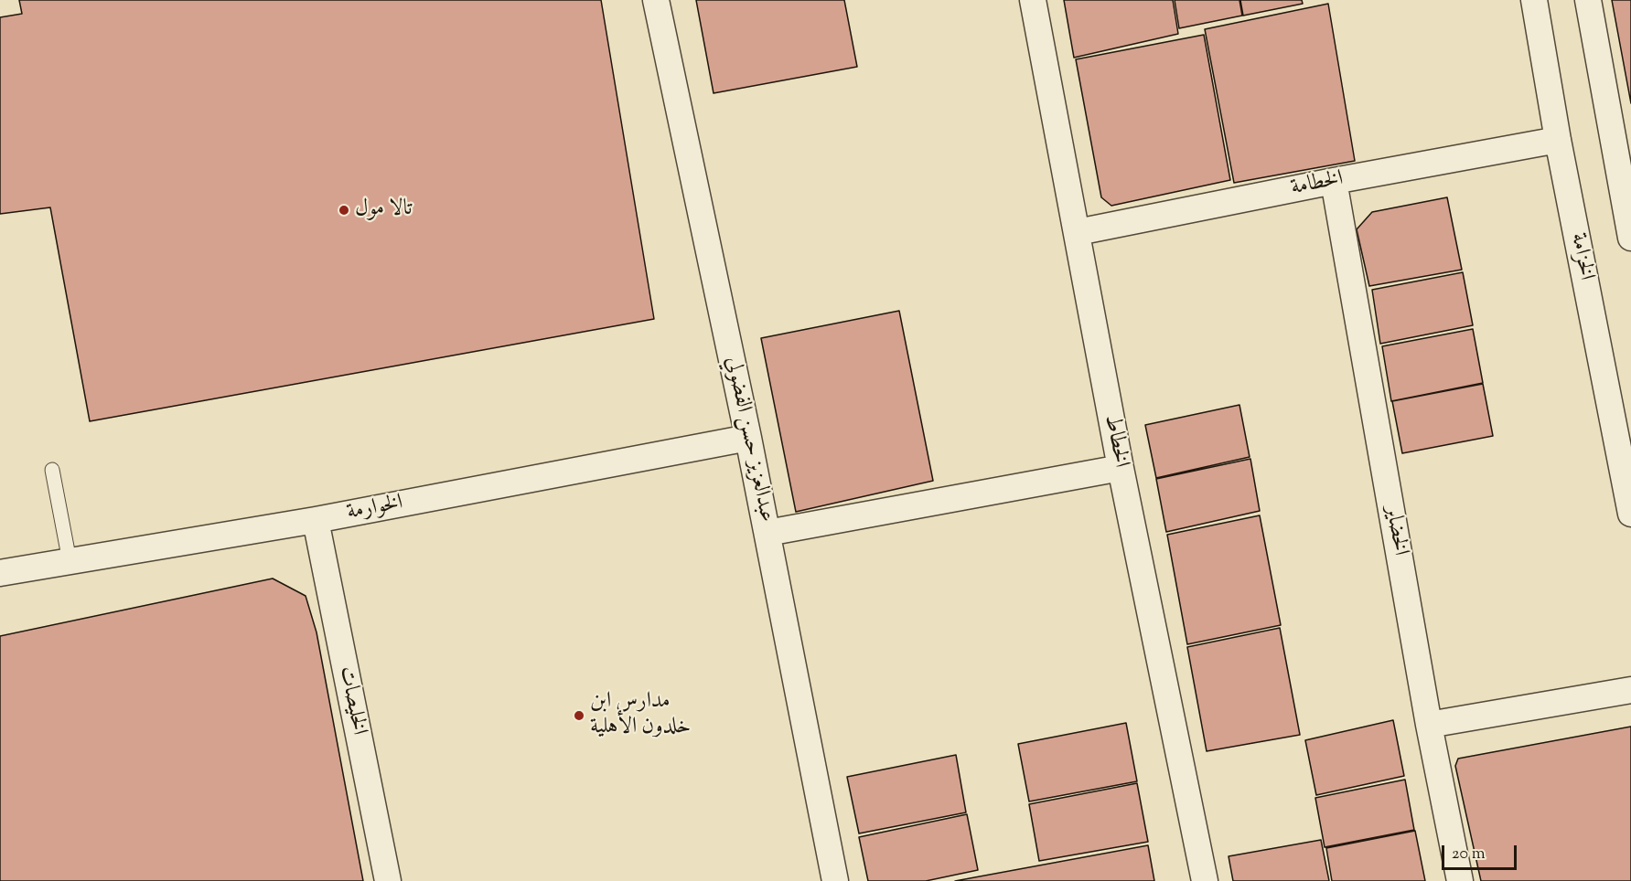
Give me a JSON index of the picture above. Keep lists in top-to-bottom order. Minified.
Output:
{"streets":{"street":["الخطامة","الخزامة","عبدالعزيز حسن الفضولي","الخطاط","الخوارمة","الخضاير","الخليصات"]},"crossings":[["الخطامة","الخزامة"],["الخطامة","الخطاط"],["الخطامة","الخضاير"],["عبدالعزيز حسن الفضولي","الخوارمة"],["الخوارمة","الخليصات"]],"places":["تالا مول","مدارس ابن خلدون الأهلية"],"scale_bar":"20 m"}
